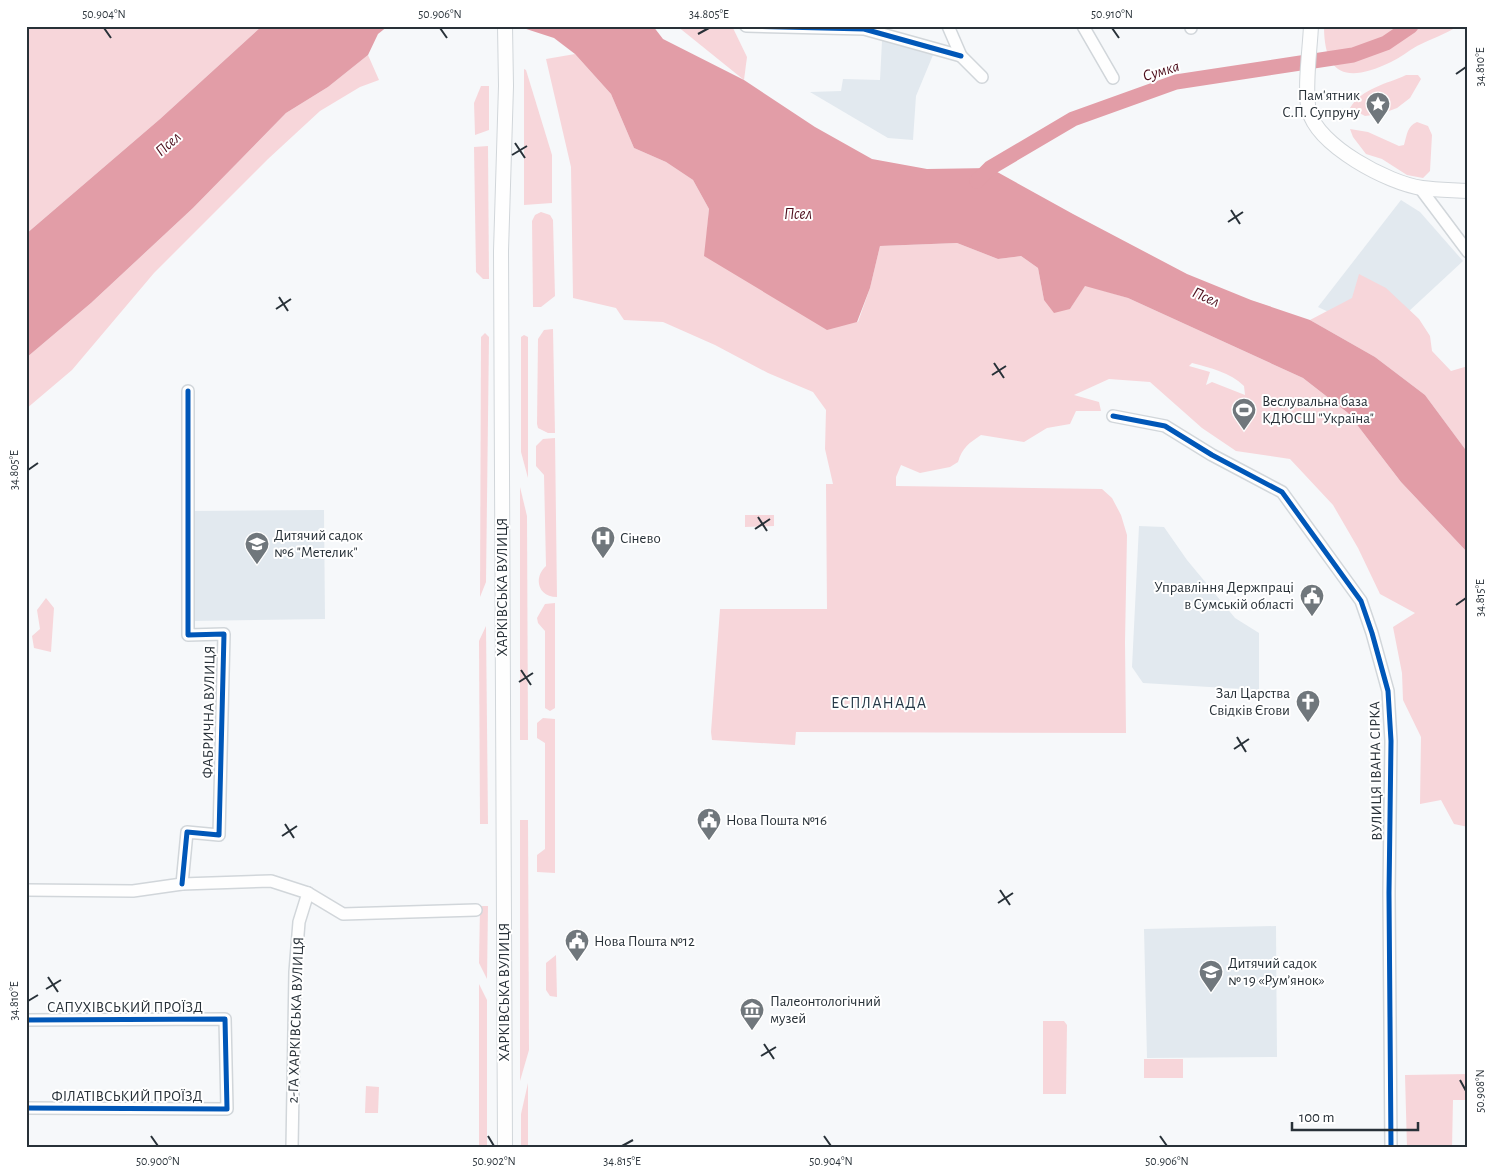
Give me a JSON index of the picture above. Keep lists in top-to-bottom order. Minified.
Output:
{"streets":{"main road":["ХАРКІВСЬКА ВУЛИЦЯ"],"street":["ФАБРИЧНА ВУЛИЦЯ","ВУЛИЦЯ ІВАНА СІРКА","САПУХІВСЬКИЙ ПРОЇЗД","2-ГА ХАРКІВСЬКА ВУЛИЦЯ","ФІЛАТІВСЬКИЙ ПРОЇЗД"]},"crossings":[["САПУХІВСЬКИЙ ПРОЇЗД","ФІЛАТІВСЬКИЙ ПРОЇЗД"]],"districts":["ЕСПЛАНАДА"],"water":["Сумка","Псел"],"places":{"place":["Пам'ятник С.П. Супруну"],"sports":["Веслувальна база КДЮСШ \"Україна\""],"hospital":["Сінево"],"school or university":["Дитячий садок №6 \"Метелик\"","Дитячий садок № 19 «Рум’янок»"],"public building":["Управління Держпраці в Сумській області","Нова Пошта №16","Нова Пошта №12"],"church":["Зал Царства Свідків Єгови"],"museum":["Палеонтологічний музей"]},"scale_bar":"100 m","coordinates":["50.904°N","50.906°N","34.805°E","50.910°N","34.810°E","34.815°E","50.908°N","50.900°N","50.902°N"]}
